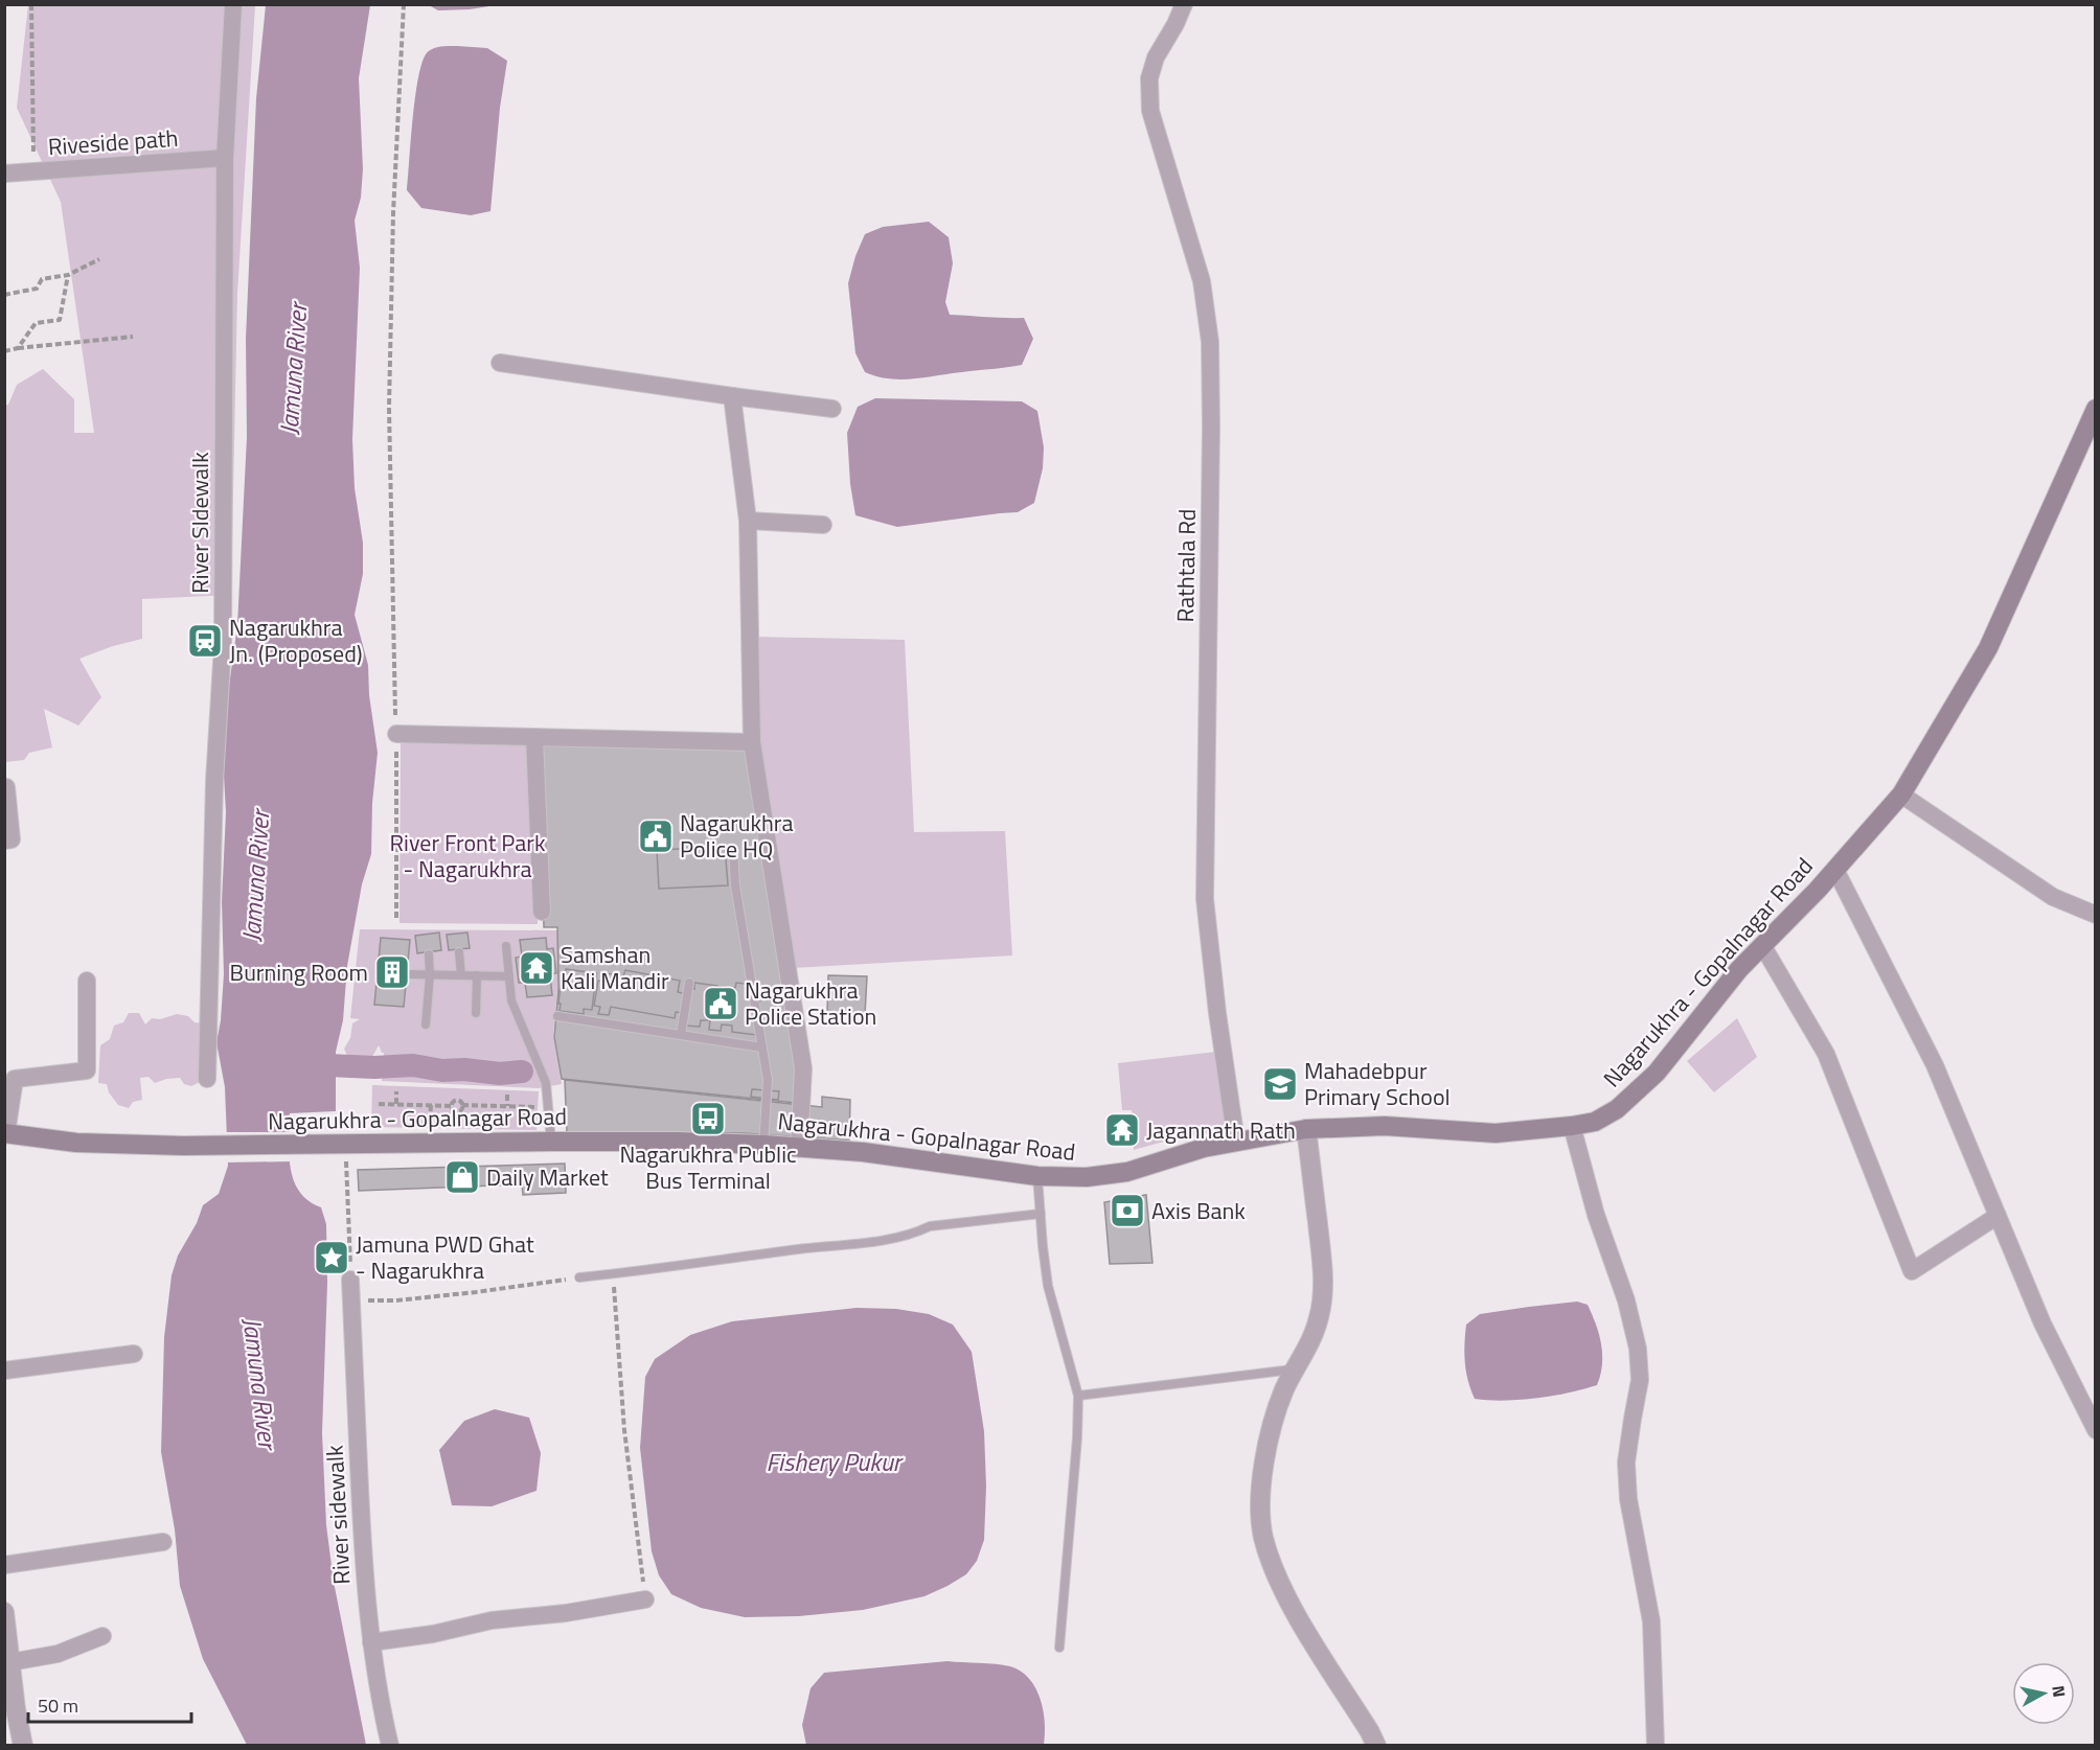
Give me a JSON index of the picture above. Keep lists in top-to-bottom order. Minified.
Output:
{"streets":{"main road":["Nagarukhra - Gopalnagar Road"],"street":["Riveside path","River SIdewalk","Rathtala Rd","River sidewalk"]},"crossings":[["Riveside path","River SIdewalk"],["Rathtala Rd","Nagarukhra - Gopalnagar Road"]],"water":["Jamuna River","Fishery Pukur"],"parks":["River Front Park - Nagarukhra"],"places":{"station":["Nagarukhra Jn. (Proposed)"],"public building":["Nagarukhra Police HQ","Nagarukhra Police Station"],"temple":["Samshan Kali Mandir","Jagannath Rath"],"building":["Burning Room"],"school or university":["Mahadebpur Primary School"],"bus stop":["Nagarukhra Public Bus Terminal"],"shop":["Daily Market"],"bank":["Axis Bank"],"place":["Jamuna PWD Ghat - Nagarukhra"]},"scale_bar":"50 m","north":"right"}
